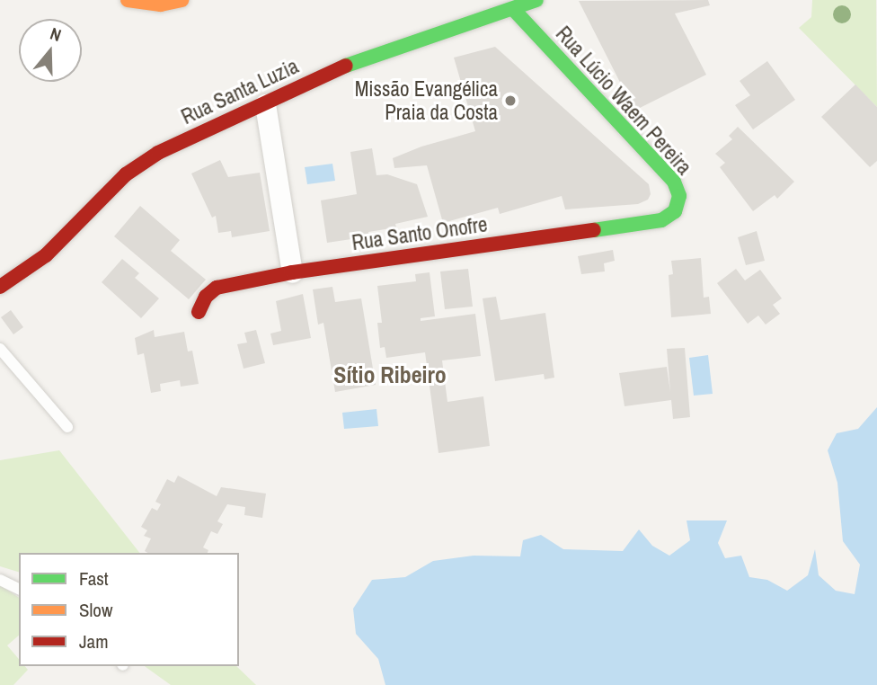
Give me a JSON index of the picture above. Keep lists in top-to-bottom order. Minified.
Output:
{"streets":{"street":["Rua Santa Luzia","Rua Lúcio Waem Pereira","Rua Santo Onofre"]},"crossings":[["Rua Santa Luzia","Rua Lúcio Waem Pereira"],["Rua Lúcio Waem Pereira","Rua Santo Onofre"]],"districts":["Sítio Ribeiro"],"places":["Missão Evangélica Praia da Costa"],"legend":["Fast","Slow","Jam"],"north":"top"}
